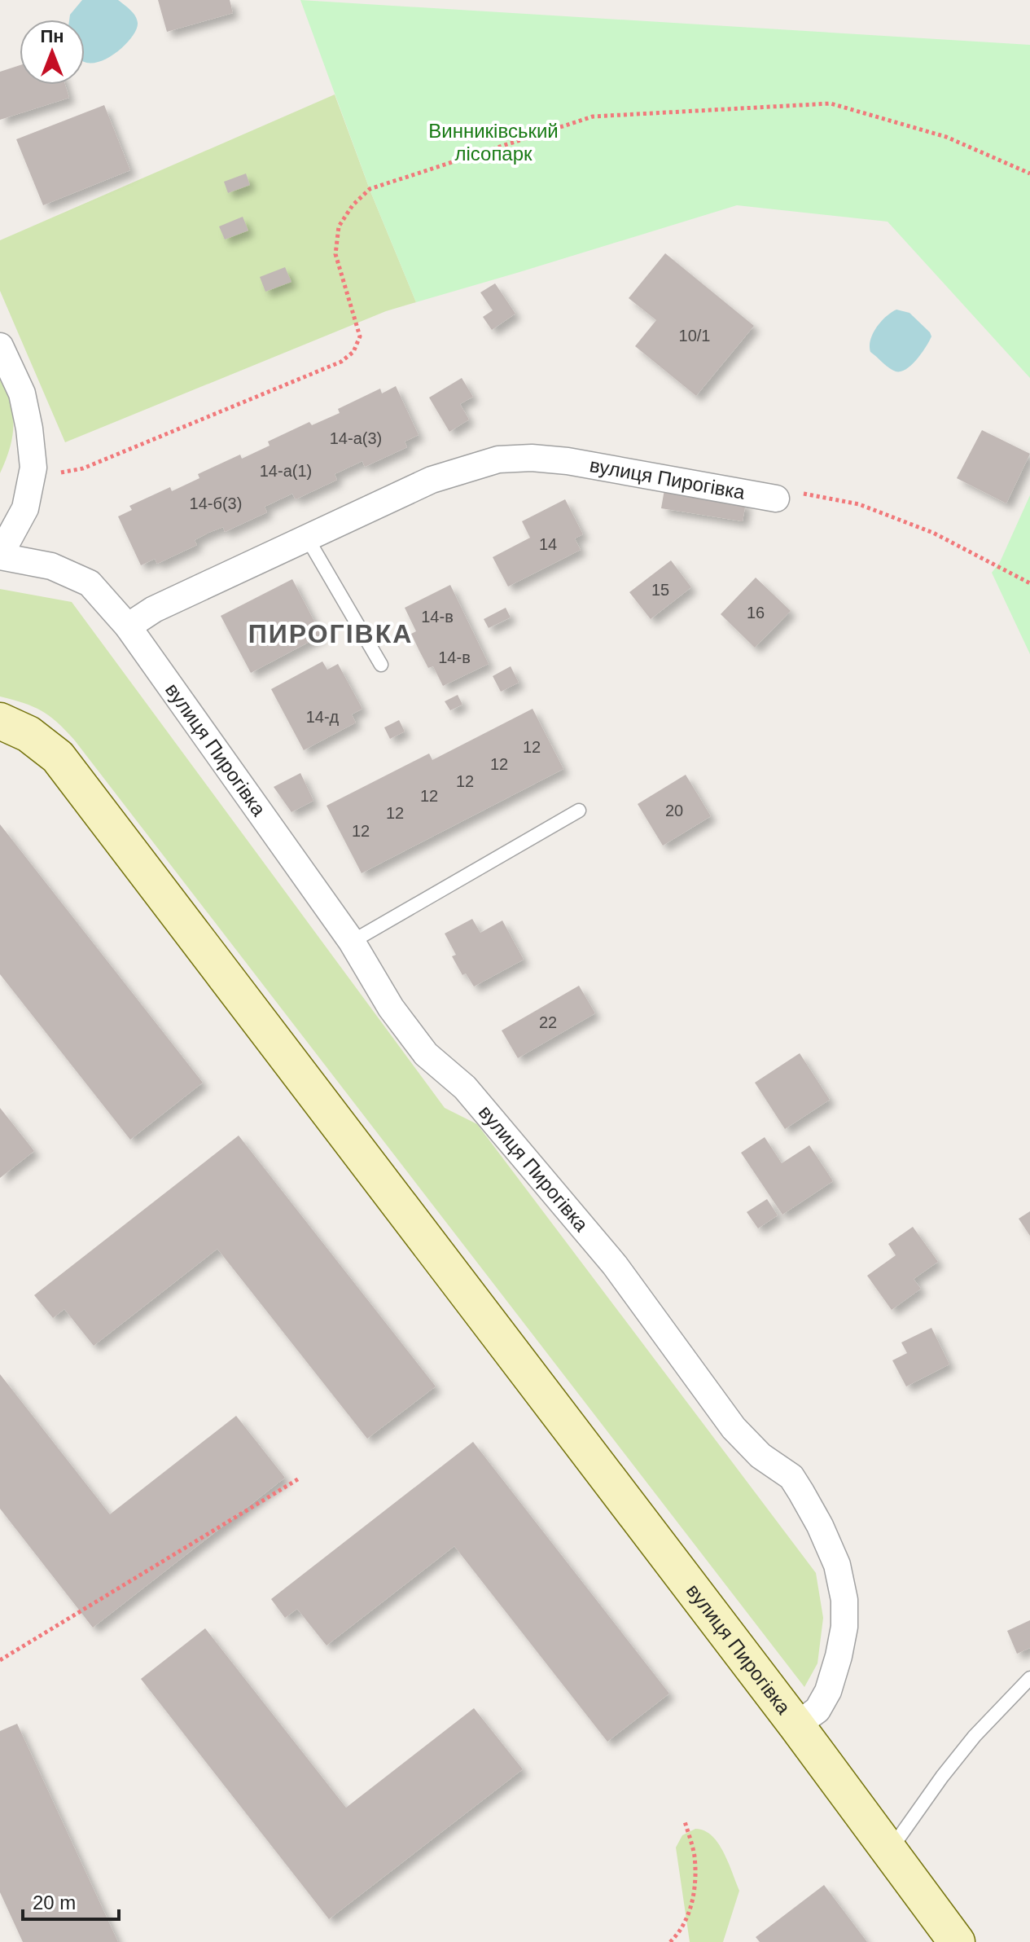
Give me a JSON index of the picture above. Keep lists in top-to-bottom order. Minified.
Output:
{"streets":{"street":["вулиця Пирогівка"]},"districts":["ПИРОГІВКА"],"parks":["Винниківський лісопарк"],"house_numbers":["10/1","14-а(3)","14-а(1)","14-б(3)","14","15","16","14-в","14-в","14-д","12","12","12","12","20","12","12","22"],"scale_bar":"20 m","north":"top"}
